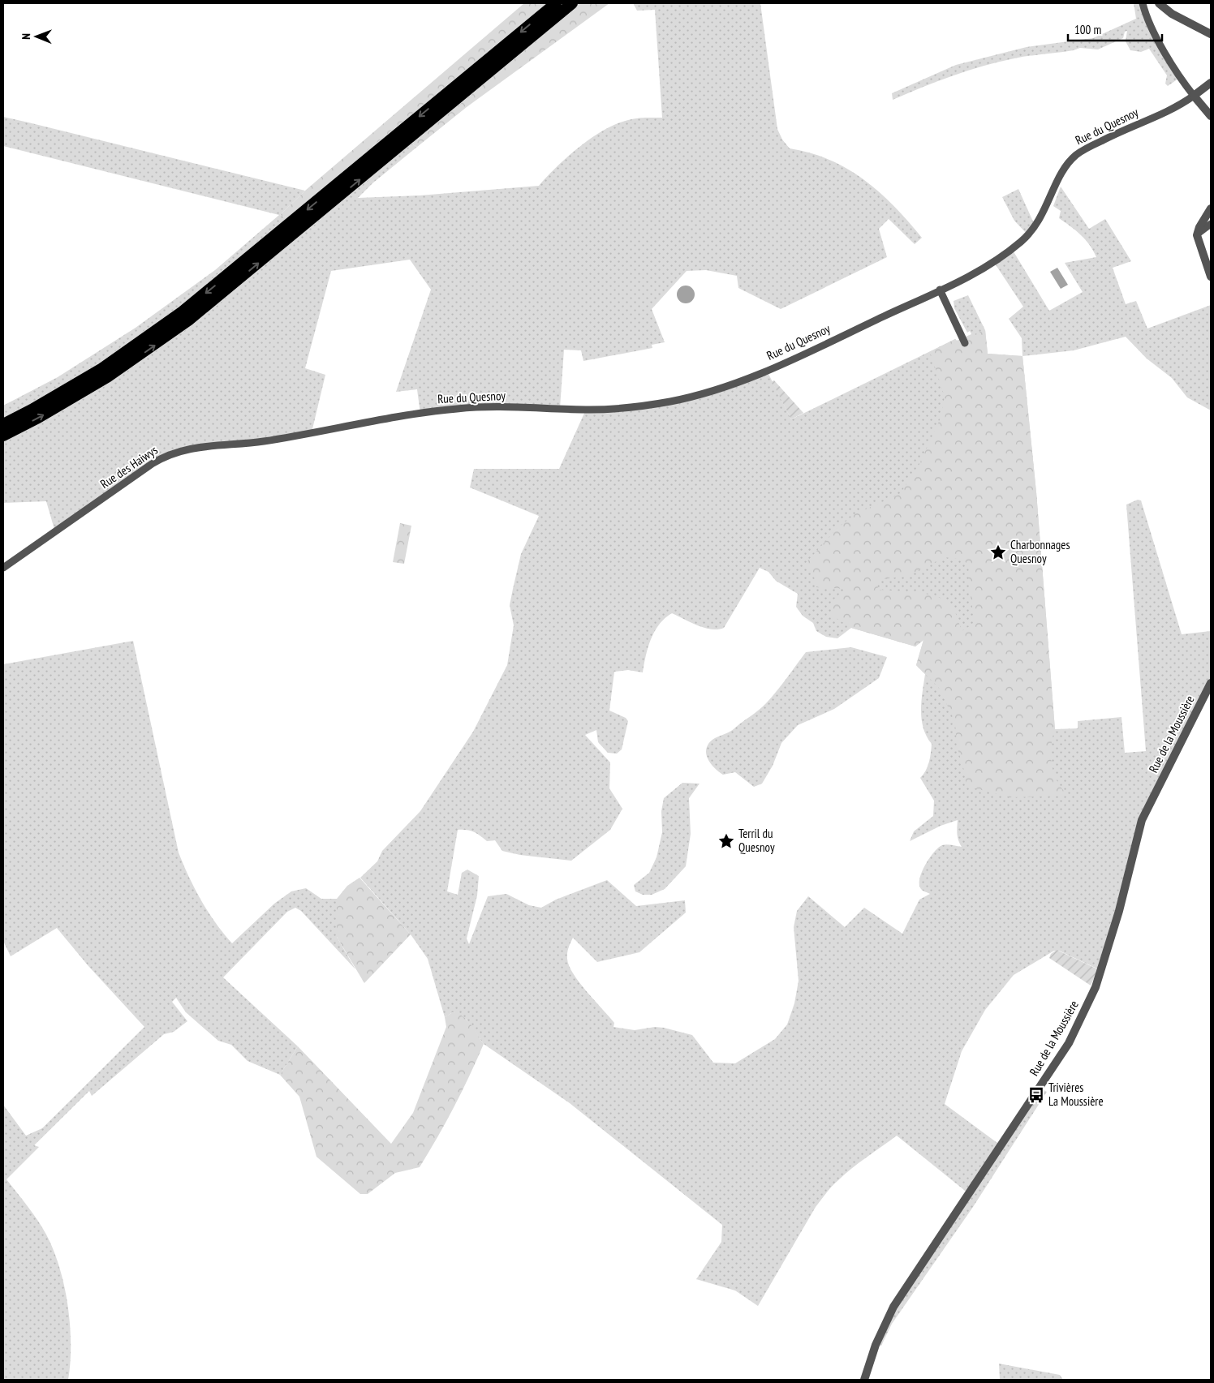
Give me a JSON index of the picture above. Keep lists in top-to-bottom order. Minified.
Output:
{"streets":{"street":["Rue du Quesnoy","Rue des Haiwys","Rue de la Moussière"]},"crossings":[["Rue du Quesnoy","Rue des Haiwys"]],"places":{"place":["Charbonnages Quesnoy","Terril du Quesnoy"],"bus stop":["Trivières La Moussière"]},"scale_bar":"100 m","north":"left"}
